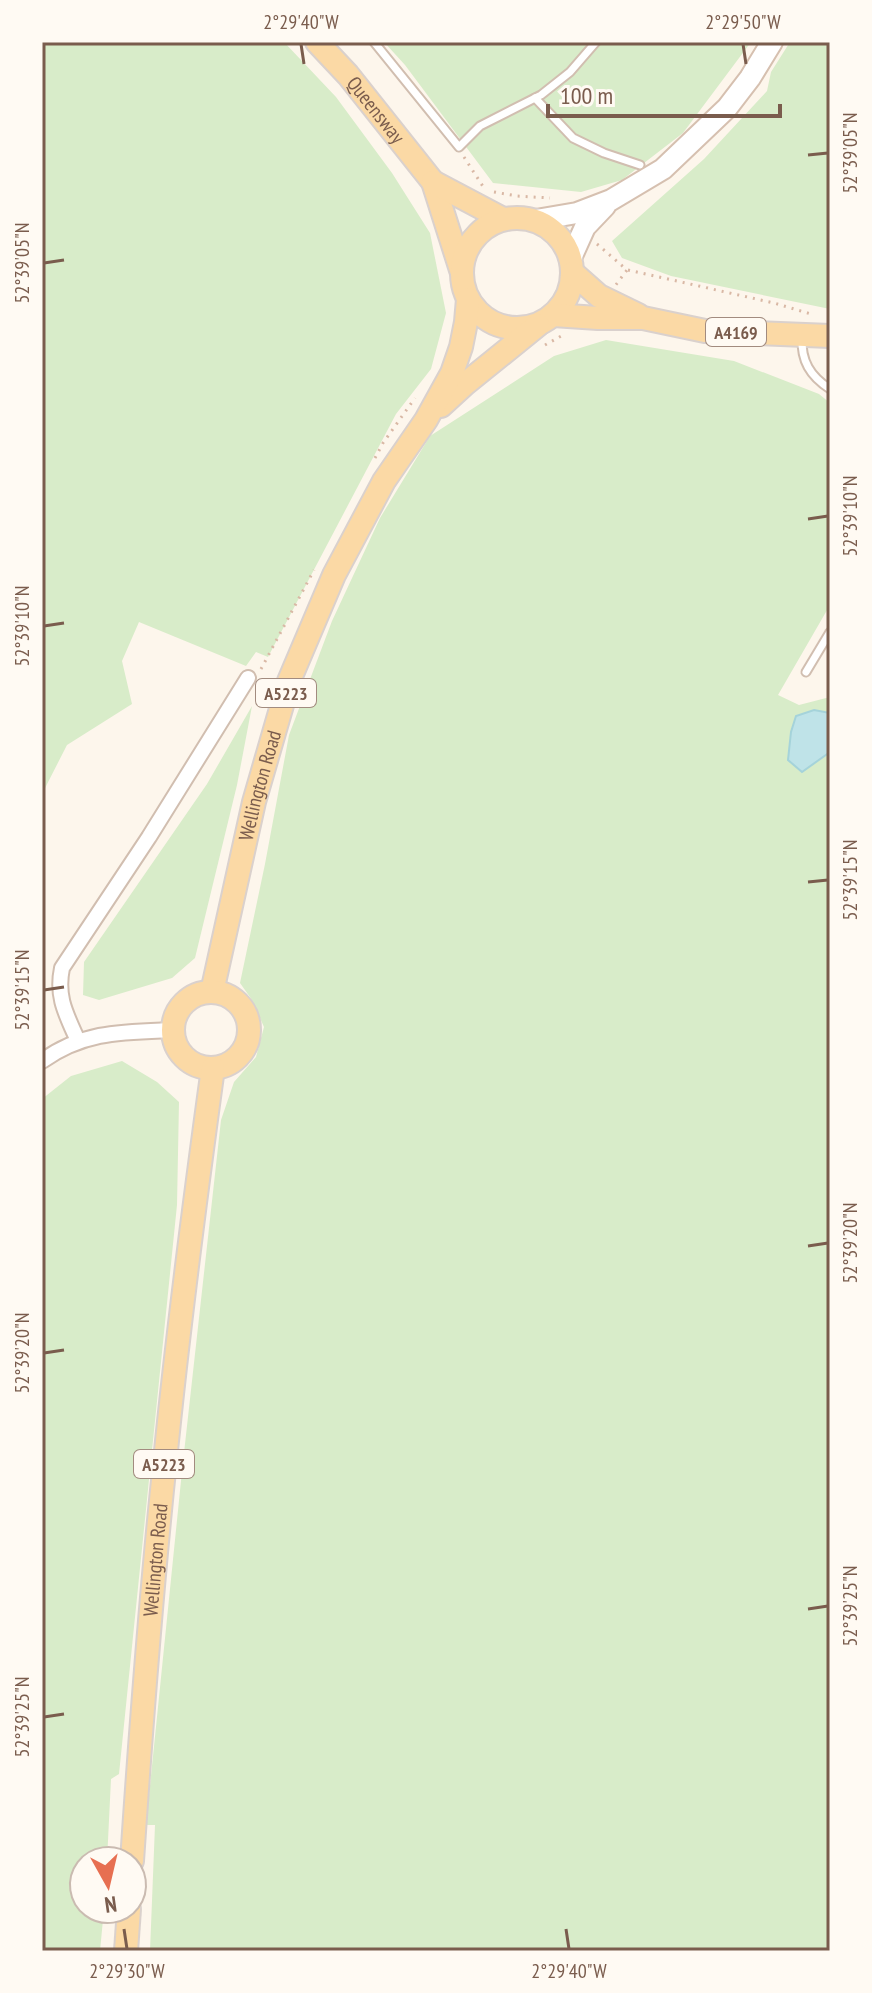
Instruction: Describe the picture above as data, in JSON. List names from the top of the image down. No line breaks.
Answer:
{"streets":{"main road":["Queensway","A4169","A5223","Wellington Road"]},"crossings":[["Queensway","A4169"],["Queensway","Wellington Road"],["A4169","Wellington Road"]],"scale_bar":"100 m","north":"bottom","coordinates":["2°29'40\"W","2°29'50\"W","52°39'05\"N","52°39'10\"N","52°39'15\"N","52°39'20\"N","52°39'25\"N","2°29'30\"W"]}
